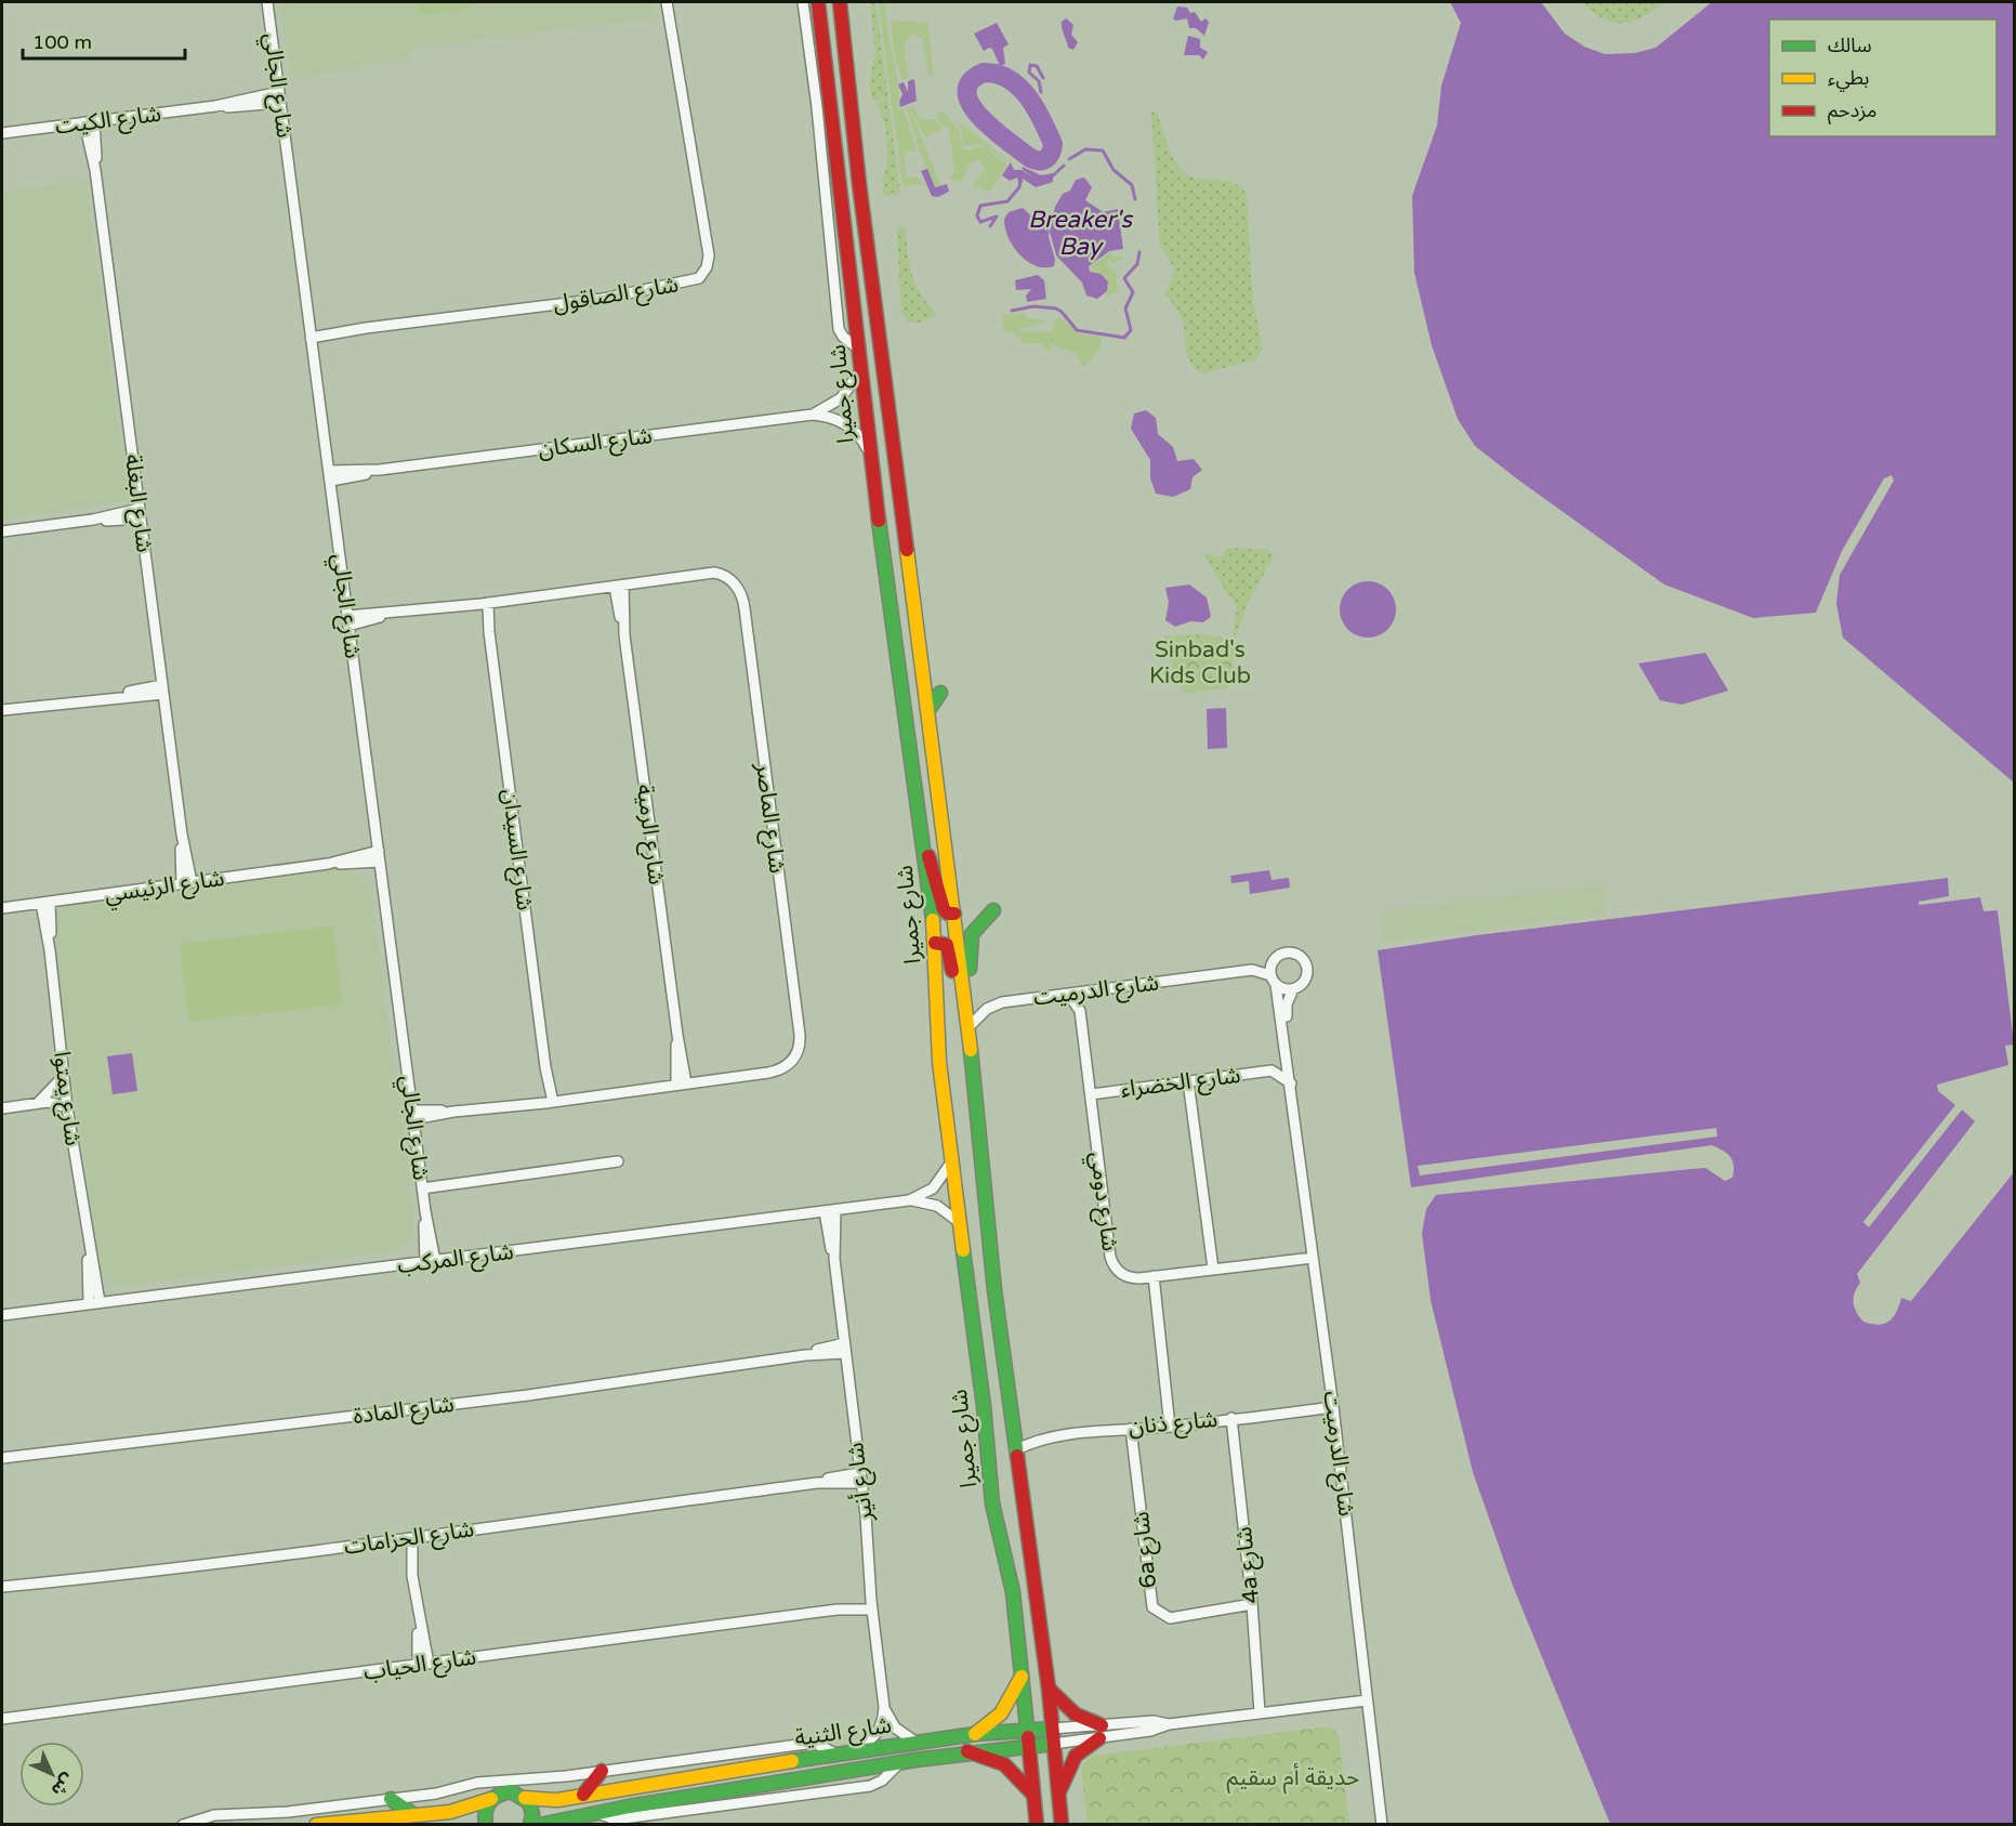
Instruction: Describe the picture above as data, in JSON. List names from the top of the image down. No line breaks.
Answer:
{"streets":{"main road":["شارع جميرا","شارع الثنية"],"street":["شارع الجالي","شارع الكيت","شارع الصاقول","شارع السكان","شارع البغلة","شارع الماصر","شارع الرمية","شارع السيدان","شارع الرئيسي","شارع الدرميت","شارع الخضراء","شارع يمتوا","شارع دومي","شارع المركب","شارع المادة","شارع ذنان","شارع أنير","شارع الحزامات","6a شارع","4a شارع","شارع الحياب"]},"crossings":[["شارع الجالي","شارع الكيت"],["شارع الجالي","شارع الصاقول"],["شارع الجالي","شارع السكان"],["شارع الجالي","شارع الماصر"],["شارع الجالي","شارع الرئيسي"],["شارع الجالي","شارع المركب"],["شارع الكيت","شارع البغلة"],["شارع جميرا","شارع السكان"],["شارع جميرا","شارع الدرميت"],["شارع جميرا","شارع المركب"],["شارع جميرا","شارع ذنان"],["شارع جميرا","شارع الثنية"],["شارع البغلة","شارع الرئيسي"],["شارع الماصر","شارع الرمية"],["شارع الماصر","شارع السيدان"],["شارع الرئيسي","شارع يمتوا"],["شارع الدرميت","شارع الخضراء"],["شارع الدرميت","شارع دومي"],["شارع الدرميت","شارع ذنان"],["شارع الدرميت","شارع الثنية"],["شارع الخضراء","شارع دومي"],["شارع يمتوا","شارع المركب"],["شارع المركب","شارع أنير"],["شارع المادة","شارع أنير"],["شارع ذنان","6a شارع"],["شارع ذنان","4a شارع"],["شارع أنير","شارع الحزامات"],["شارع أنير","شارع الحياب"],["شارع أنير","شارع الثنية"],["6a شارع","4a شارع"],["4a شارع","شارع الثنية"]],"water":["Breaker's Bay"],"parks":["Sinbad's Kids Club","حديقة أم سقيم"],"legend":["سالك","بطيء","مزدحم"],"scale_bar":"100 m","north":"bottom right"}
